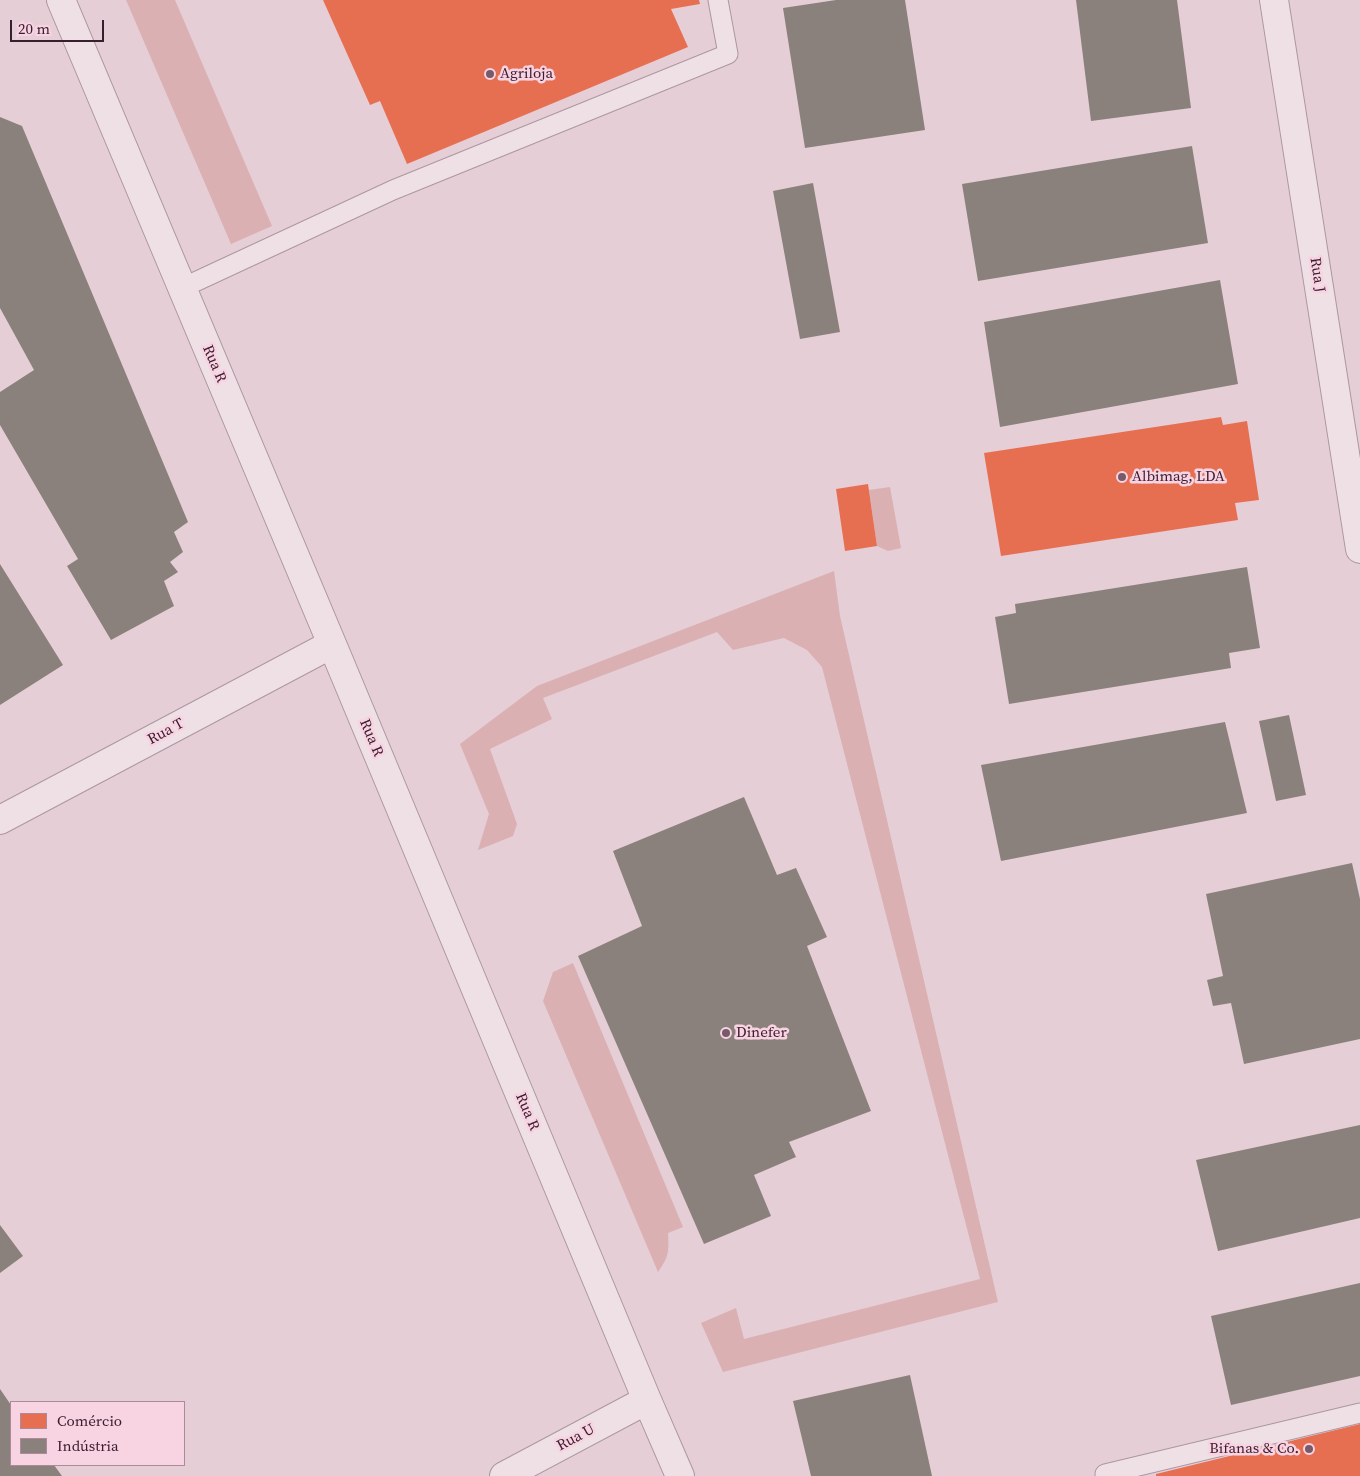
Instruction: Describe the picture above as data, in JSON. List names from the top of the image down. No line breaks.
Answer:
{"streets":{"street":["Rua J","Rua R","Rua T","Rua U"]},"crossings":[["Rua R","Rua T"],["Rua R","Rua U"]],"places":["Agriloja","Albimag, LDA","Dinefer","Bifanas & Co."],"legend":["Comércio","Indústria"],"scale_bar":"20 m"}
